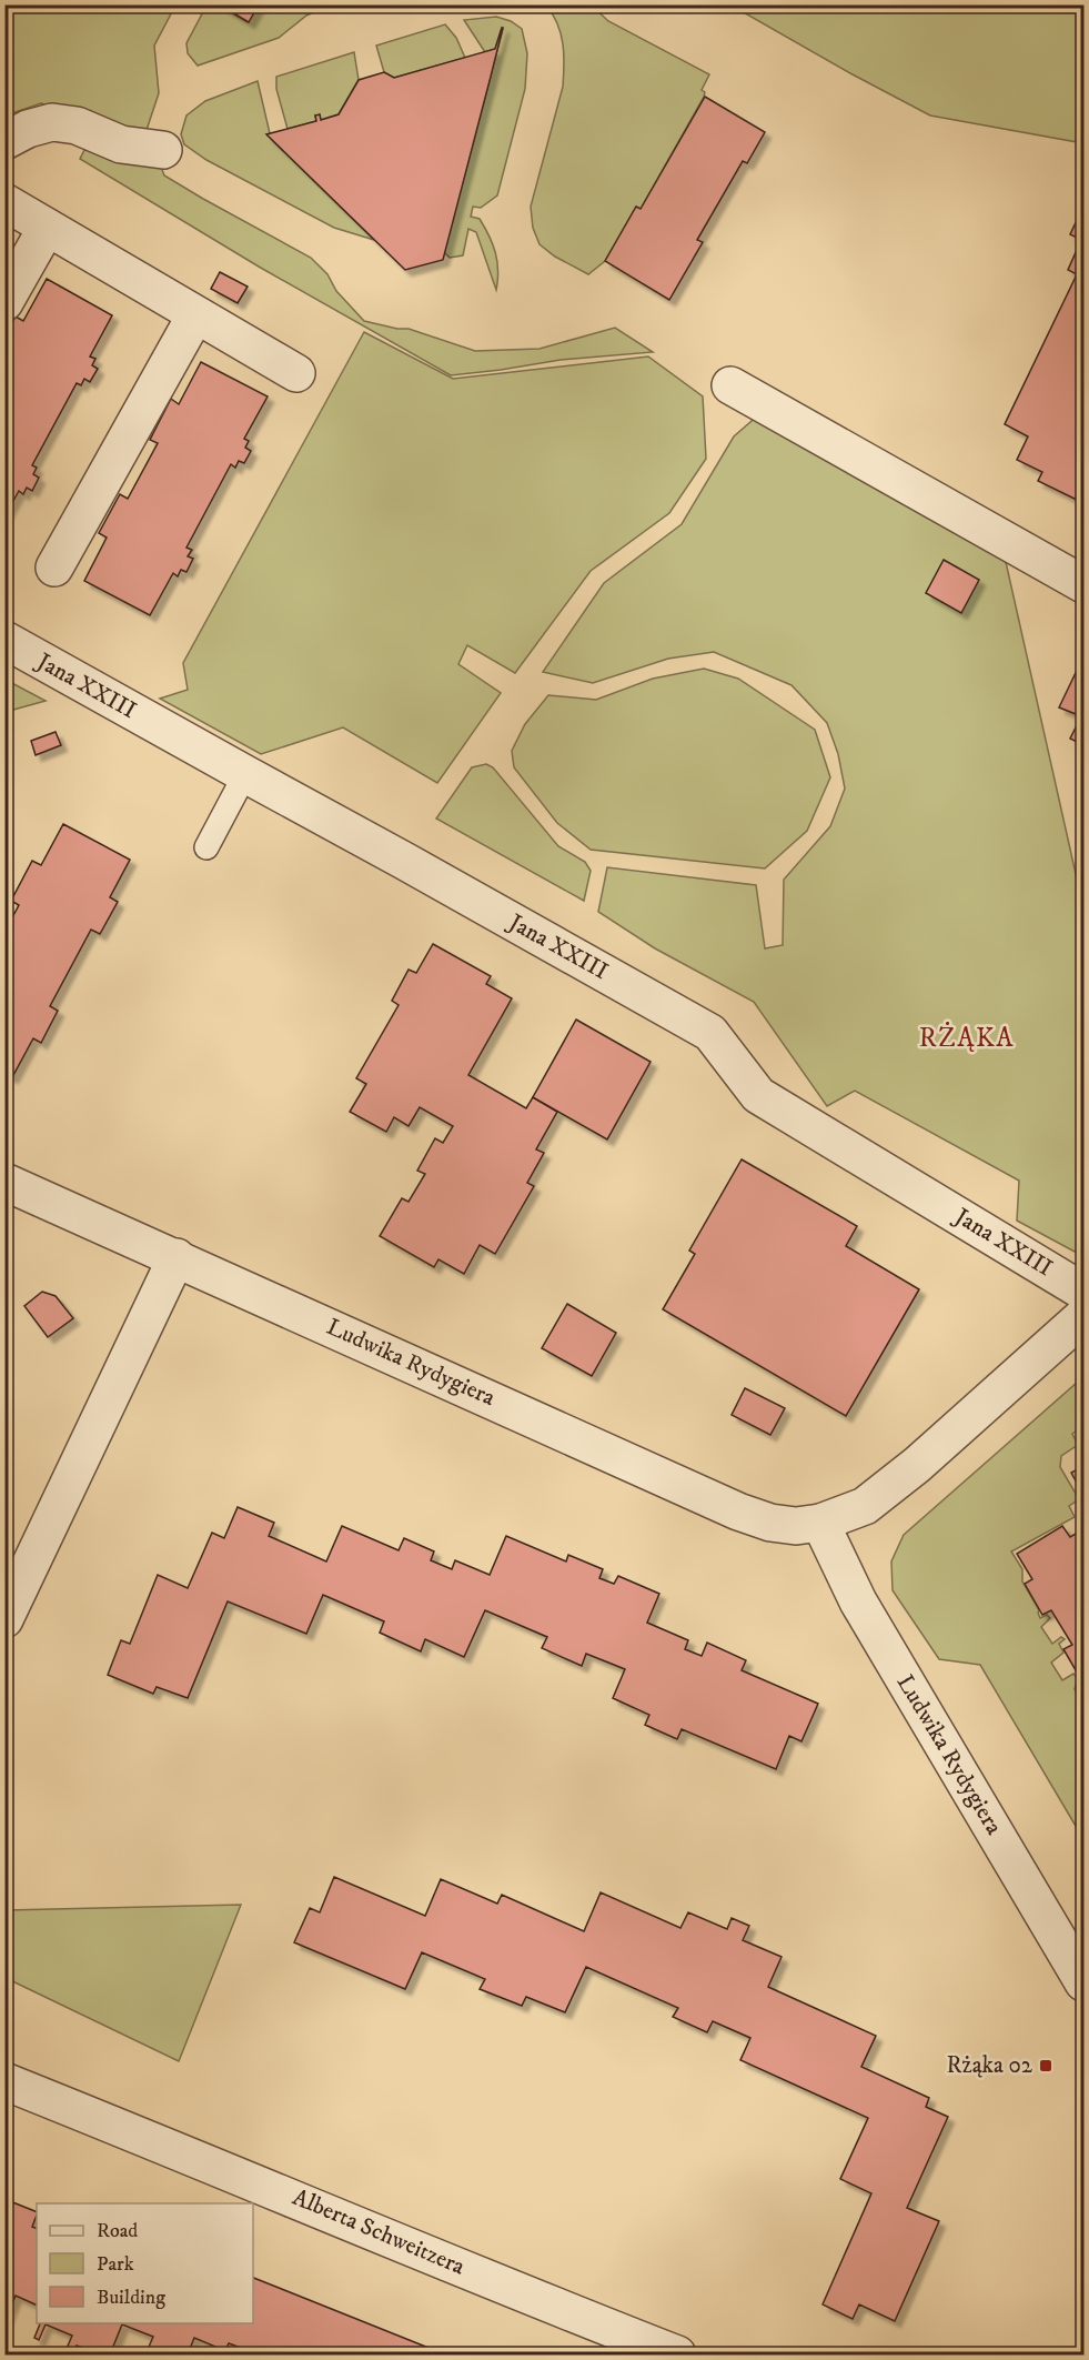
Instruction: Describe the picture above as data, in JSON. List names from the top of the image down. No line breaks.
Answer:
{"streets":{"street":["Jana XXIII","Ludwika Rydygiera","Alberta Schweitzera"]},"districts":["RŻĄKA"],"places":{"transit":["Rżąka 02"]},"legend":["Road","Park","Building"]}
